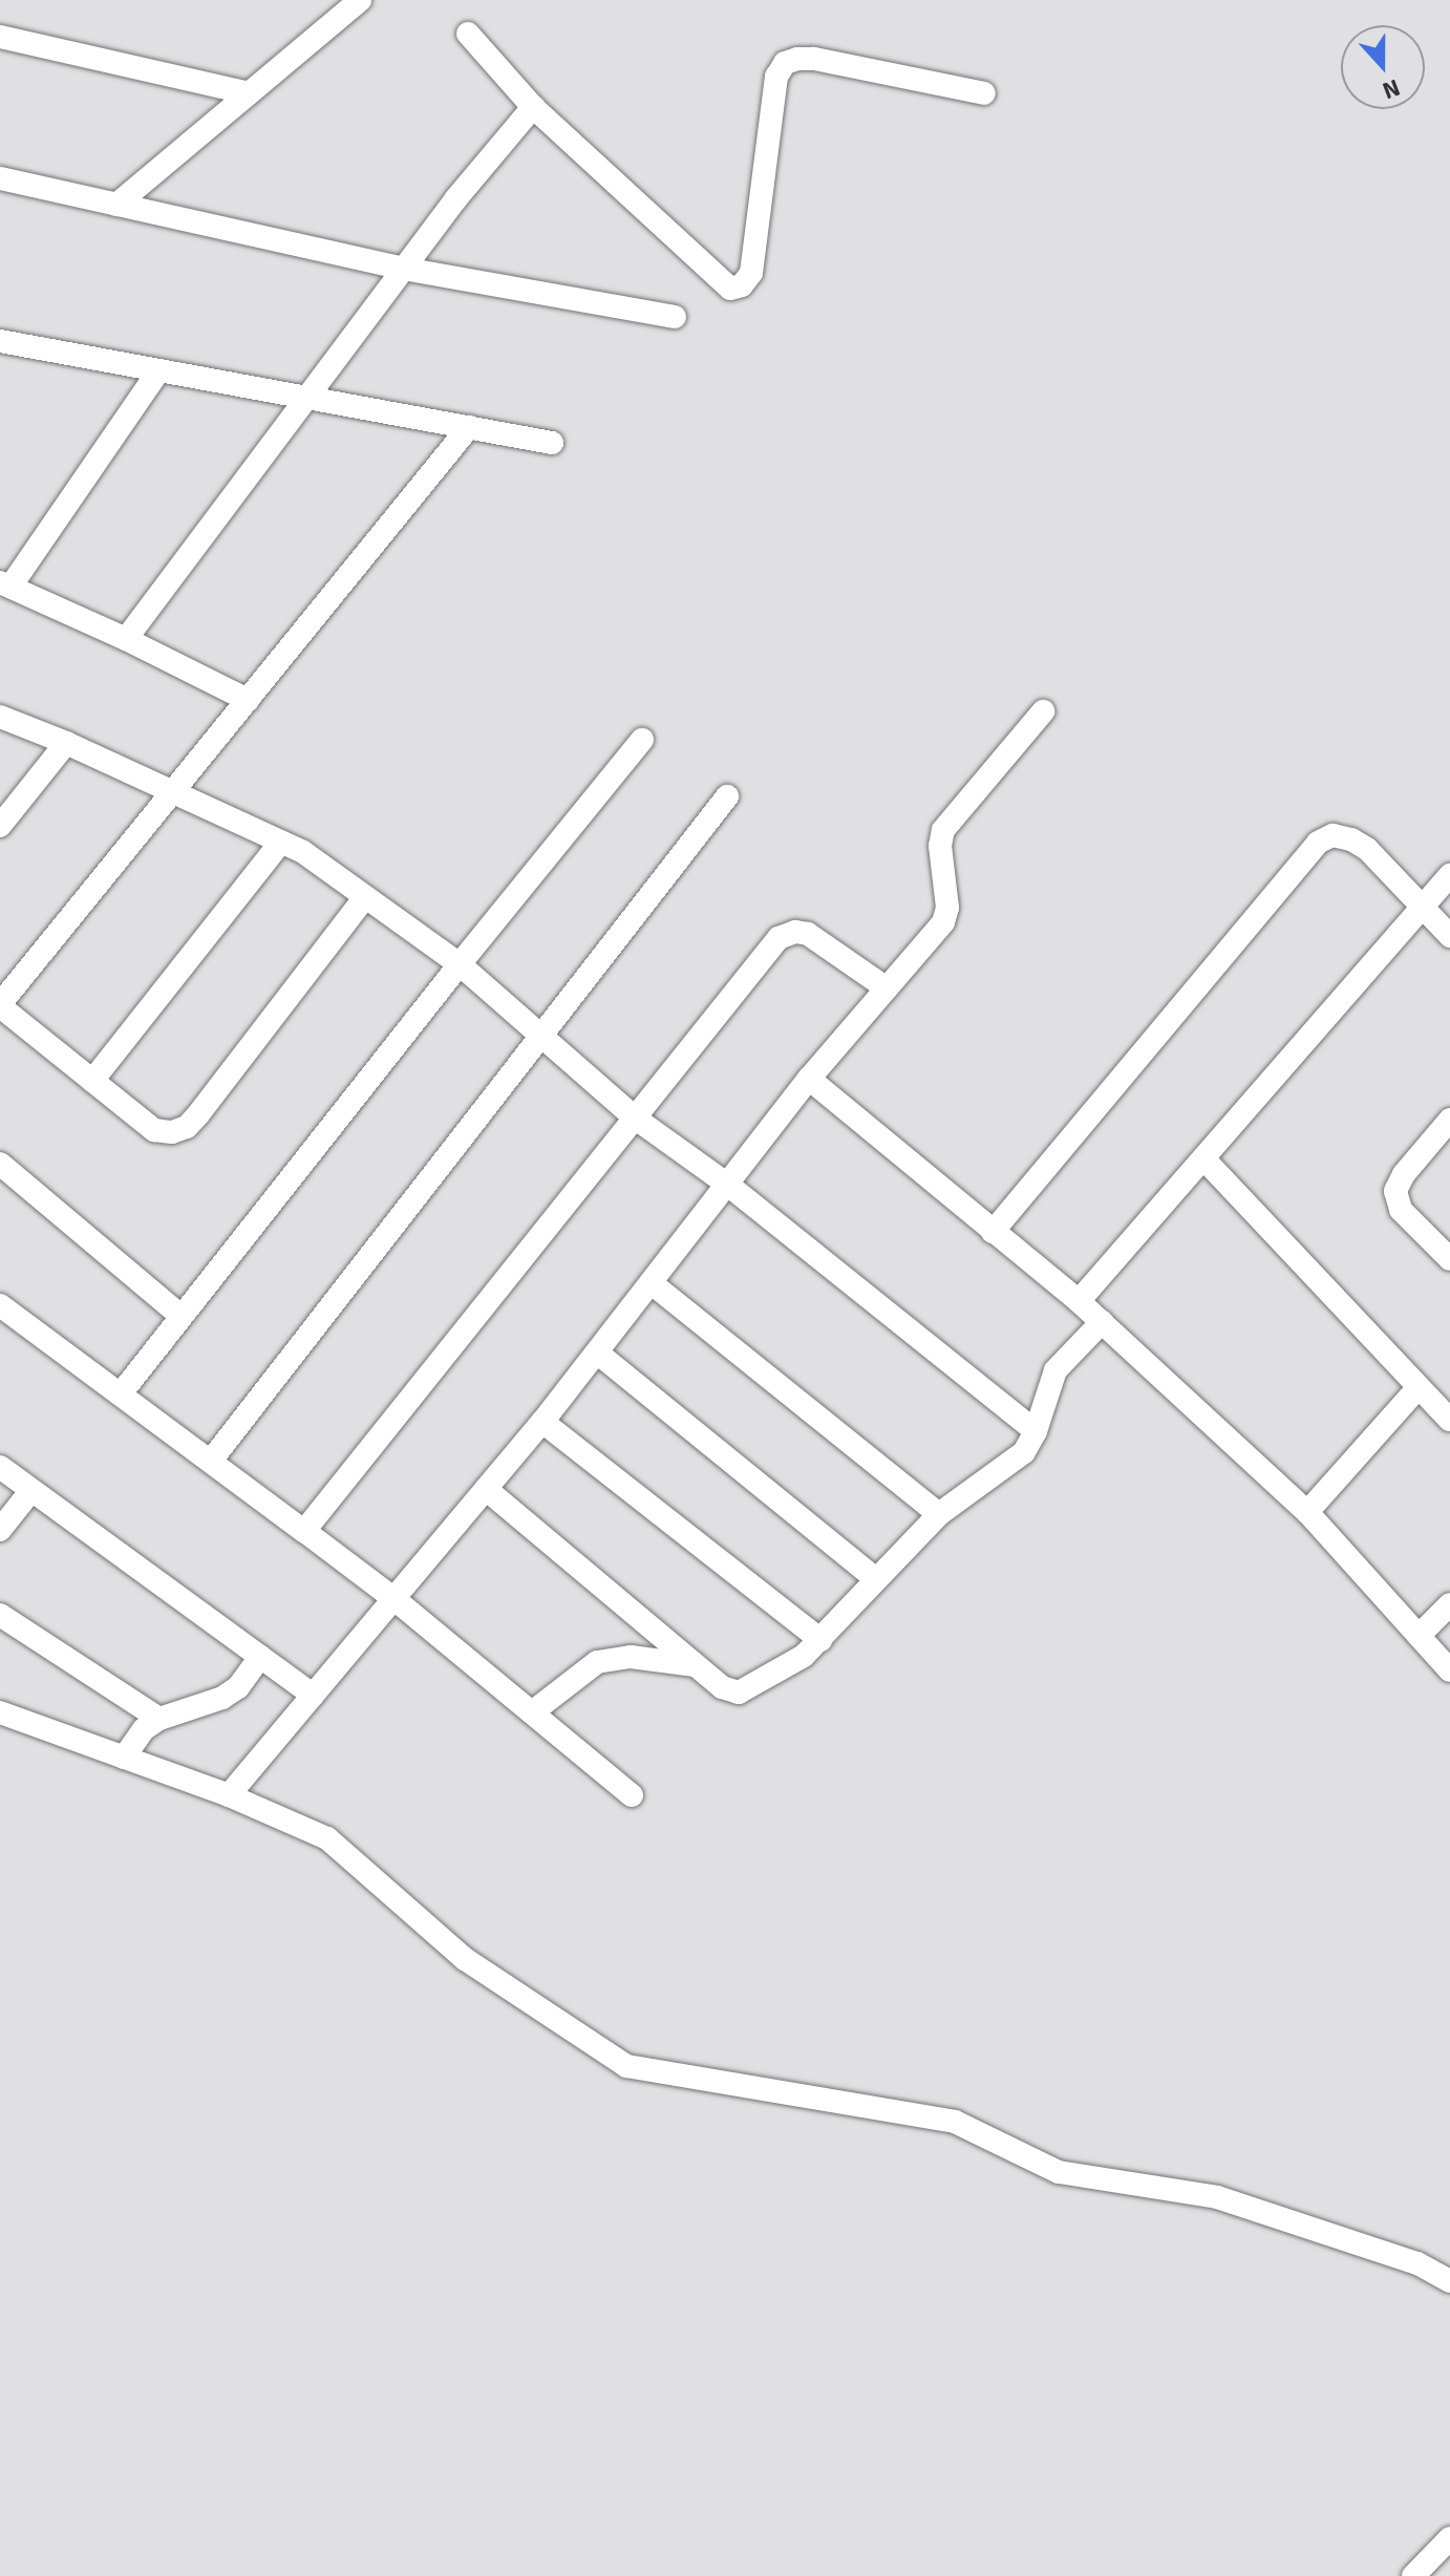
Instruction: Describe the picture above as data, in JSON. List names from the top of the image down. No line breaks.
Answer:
{"north":"bottom"}
